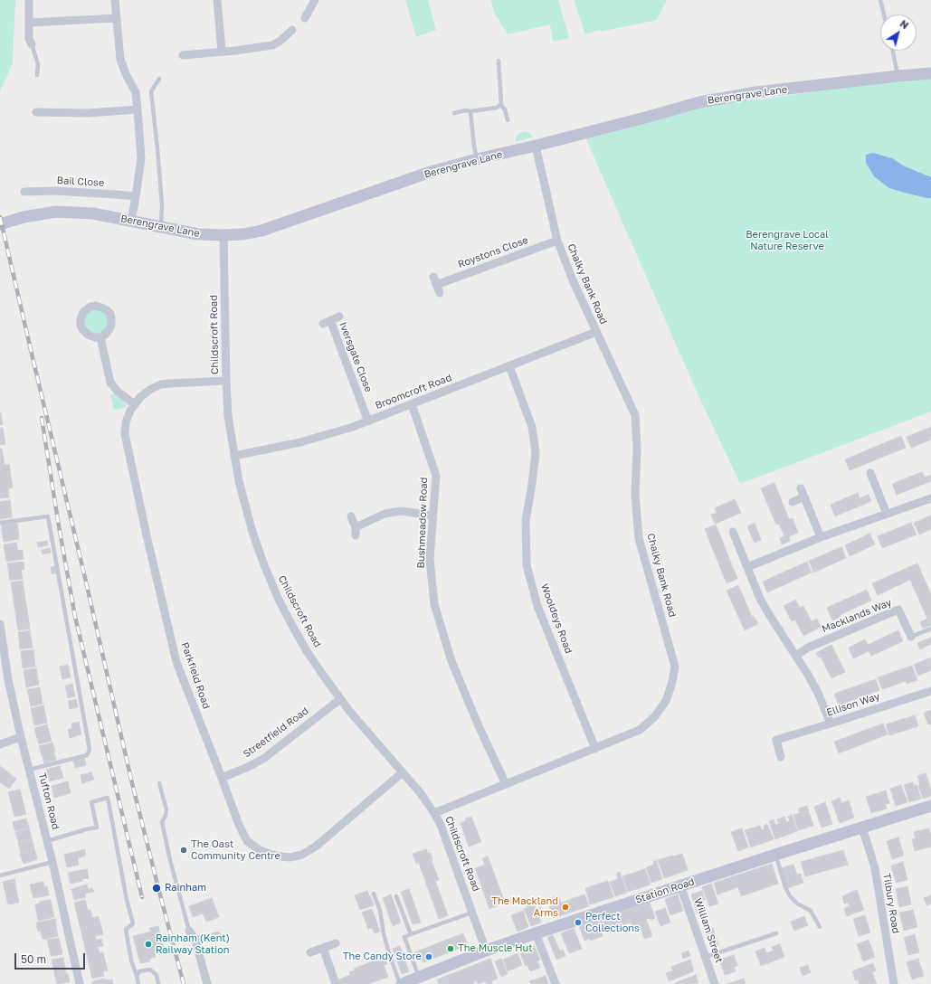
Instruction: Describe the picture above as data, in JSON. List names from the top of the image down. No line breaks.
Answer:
{"streets":{"street":["Berengrave Lane","Bail Close","Roystons Close","Chalky Bank Road","Childscroft Road","Iversgate Close","Broomcroft Road","Bushmeadow Road","Macklands Way","Wooldeys Road","Parkfield Road","Ellison Way","Streetfield Road","Tufton Road","Station Road","Tilbury Road","William Street"]},"crossings":[["Berengrave Lane","Chalky Bank Road"],["Berengrave Lane","Childscroft Road"],["Roystons Close","Chalky Bank Road"],["Chalky Bank Road","Childscroft Road"],["Chalky Bank Road","Broomcroft Road"],["Chalky Bank Road","Bushmeadow Road"],["Chalky Bank Road","Wooldeys Road"],["Childscroft Road","Broomcroft Road"],["Childscroft Road","Parkfield Road"],["Childscroft Road","Streetfield Road"],["Childscroft Road","Station Road"],["Iversgate Close","Broomcroft Road"],["Broomcroft Road","Bushmeadow Road"],["Broomcroft Road","Wooldeys Road"],["Parkfield Road","Streetfield Road"],["Station Road","Tilbury Road"],["Station Road","William Street"]],"parks":["Berengrave Local Nature Reserve"],"places":["The Oast Community Centre","Rainham","The Mackland Arms","Perfect Collections","Rainham (Kent) Railway Station","The Muscle Hut","The Candy Store"],"scale_bar":"50 m","north":"top right"}
